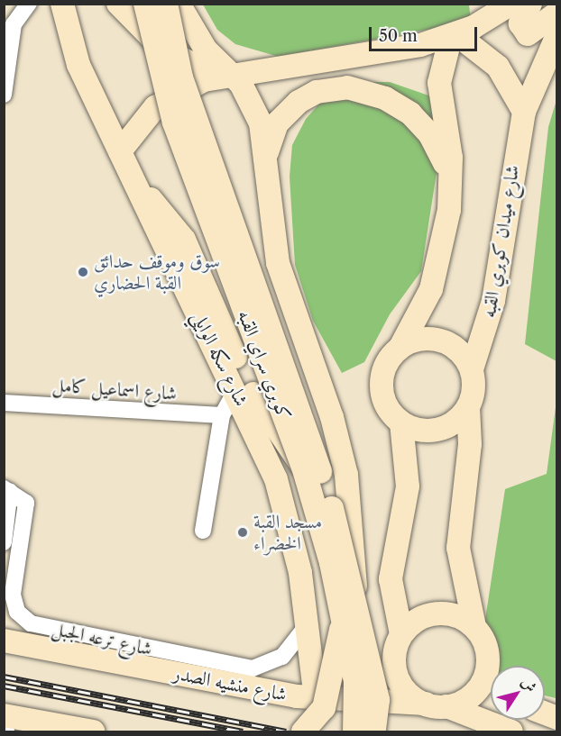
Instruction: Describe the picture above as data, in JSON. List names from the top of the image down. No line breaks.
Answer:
{"streets":{"main road":["شارع ميدان كوبري القبه","شارع سكه الوايلي","كوبري سراي القبه","شارع منشيه الصدر"],"street":["شارع اسماعيل كامل","شارع ترعه الجبل"]},"crossings":[["شارع سكه الوايلي","شارع ترعه الجبل"],["شارع سكه الوايلي","شارع منشيه الصدر"]],"places":["سوق وموقف حدائق القبة الحضاري","مسجد القبة الخضراء"],"scale_bar":"50 m","north":"top right"}
